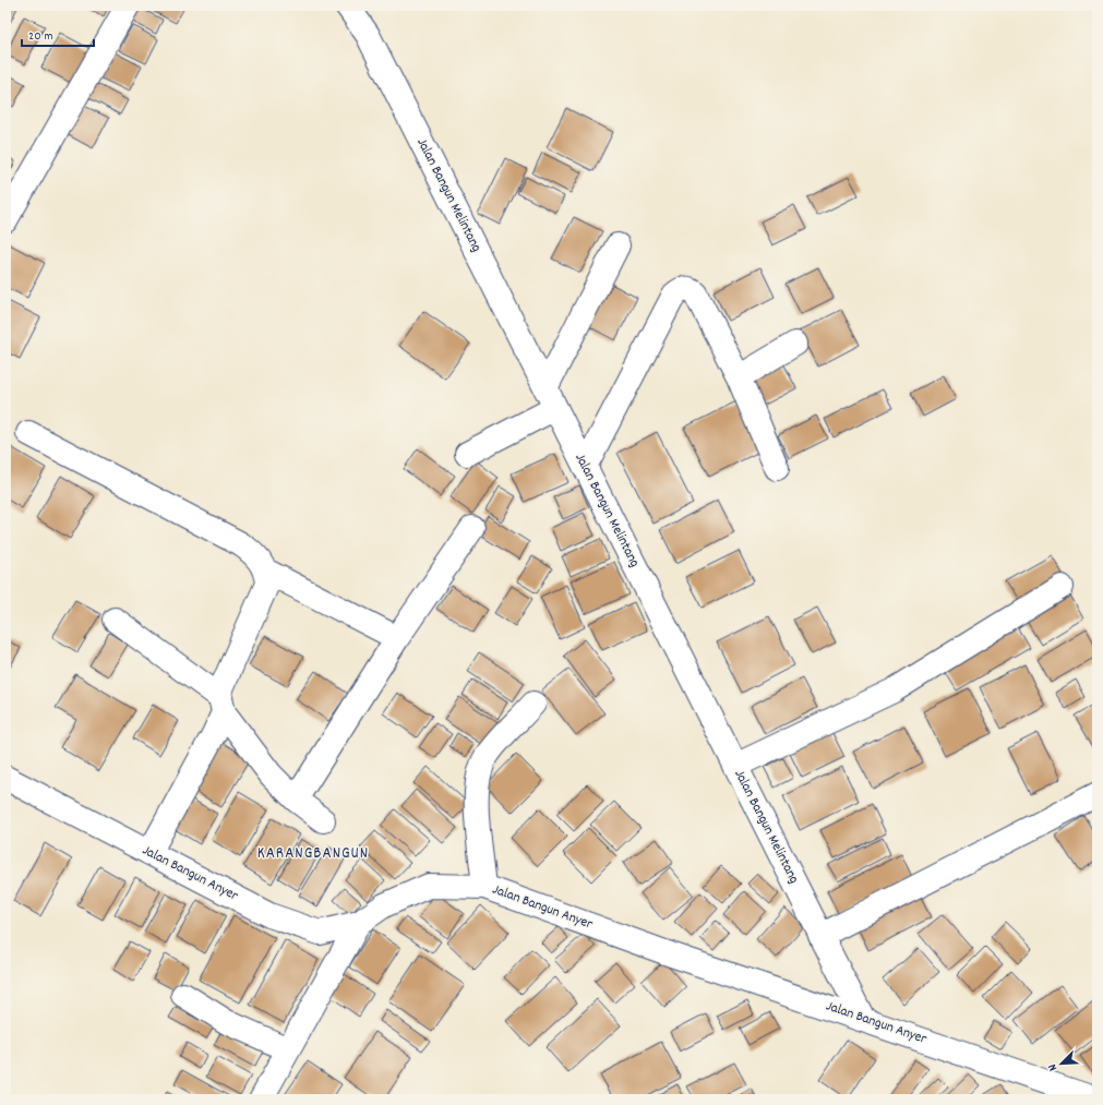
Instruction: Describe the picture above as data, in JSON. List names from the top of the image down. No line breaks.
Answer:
{"streets":{"street":["Jalan Bangun Melintang","Jalan Bangun Anyer"]},"crossings":[["Jalan Bangun Melintang","Jalan Bangun Anyer"]],"districts":["KARANGBANGUN"],"scale_bar":"20 m","north":"bottom left"}
